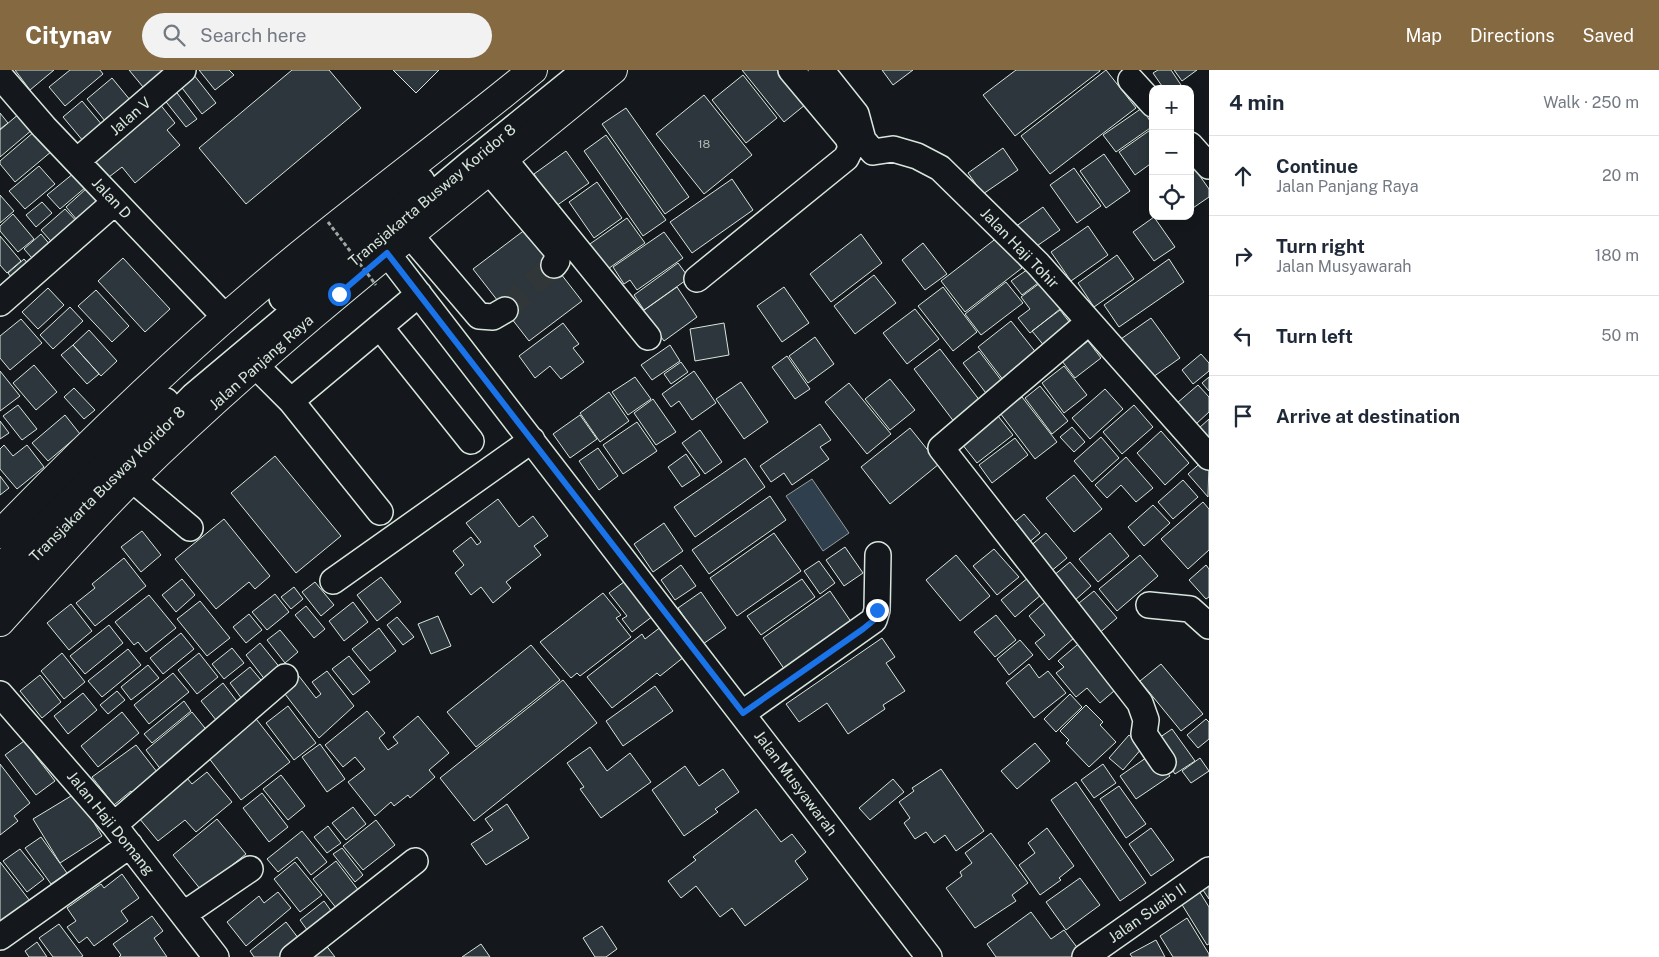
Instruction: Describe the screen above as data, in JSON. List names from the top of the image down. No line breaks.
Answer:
{"streets":{"main road":["Jalan Panjang Raya"],"street":["Jalan V","Transjakarta Busway Koridor 8","Jalan D","Jalan Haji Tohir","Jalan Musyawarah","Jalan Haji Domang","Jalan Suaib II"]},"crossings":[["Jalan V","Jalan D"],["Jalan Panjang Raya","Jalan Musyawarah"]],"house_numbers":["18"],"page":{"header":"Citynav","search":"Search here","nav":["Map","Directions","Saved"],"heading":["4 min","Walk · 250 m"],"map_buttons":["+","−"],"list":[["Continue","Jalan Panjang Raya","20 m"],["Turn right","Jalan Musyawarah","180 m"],["Turn left","50 m"],"Arrive at destination"]}}
